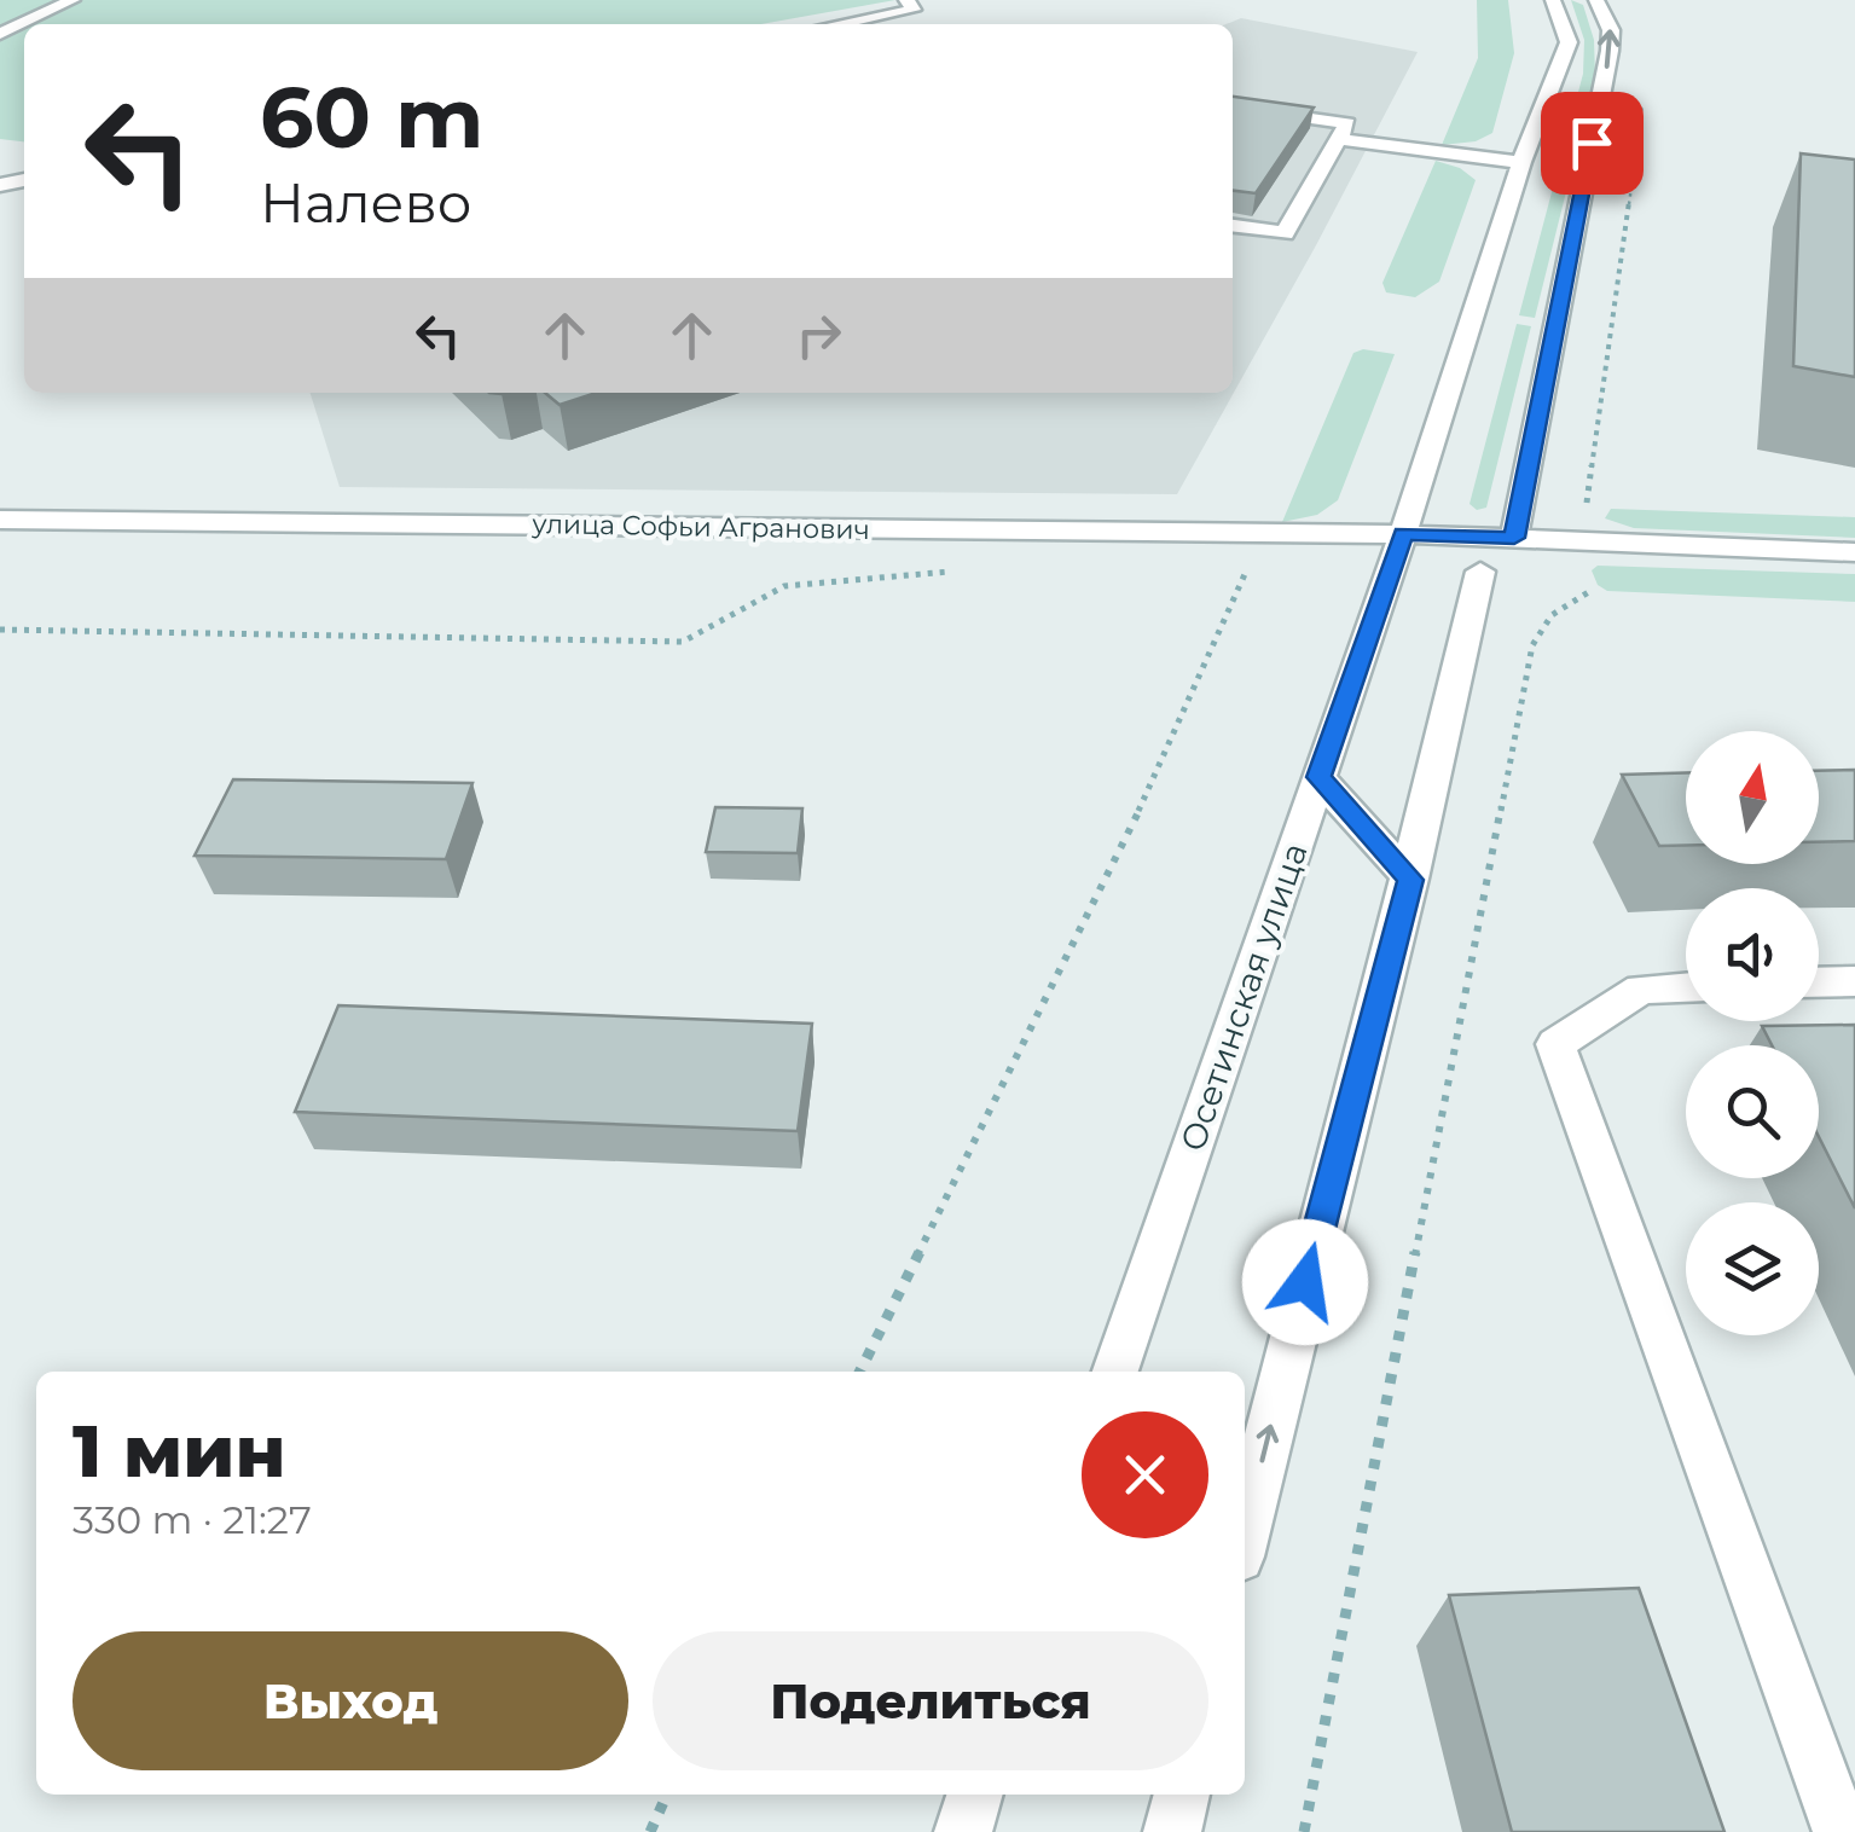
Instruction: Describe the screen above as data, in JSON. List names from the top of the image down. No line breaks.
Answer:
{"streets":{"street":["улица Софьи Агранович","Осетинская улица"]},"crossings":[["улица Софьи Агранович","Осетинская улица"]],"north":"top","page":{"turn":["60 m","Налево"],"heading":["1 мин","330 m · 21:27"],"buttons":["Выход","Поделиться"]}}
